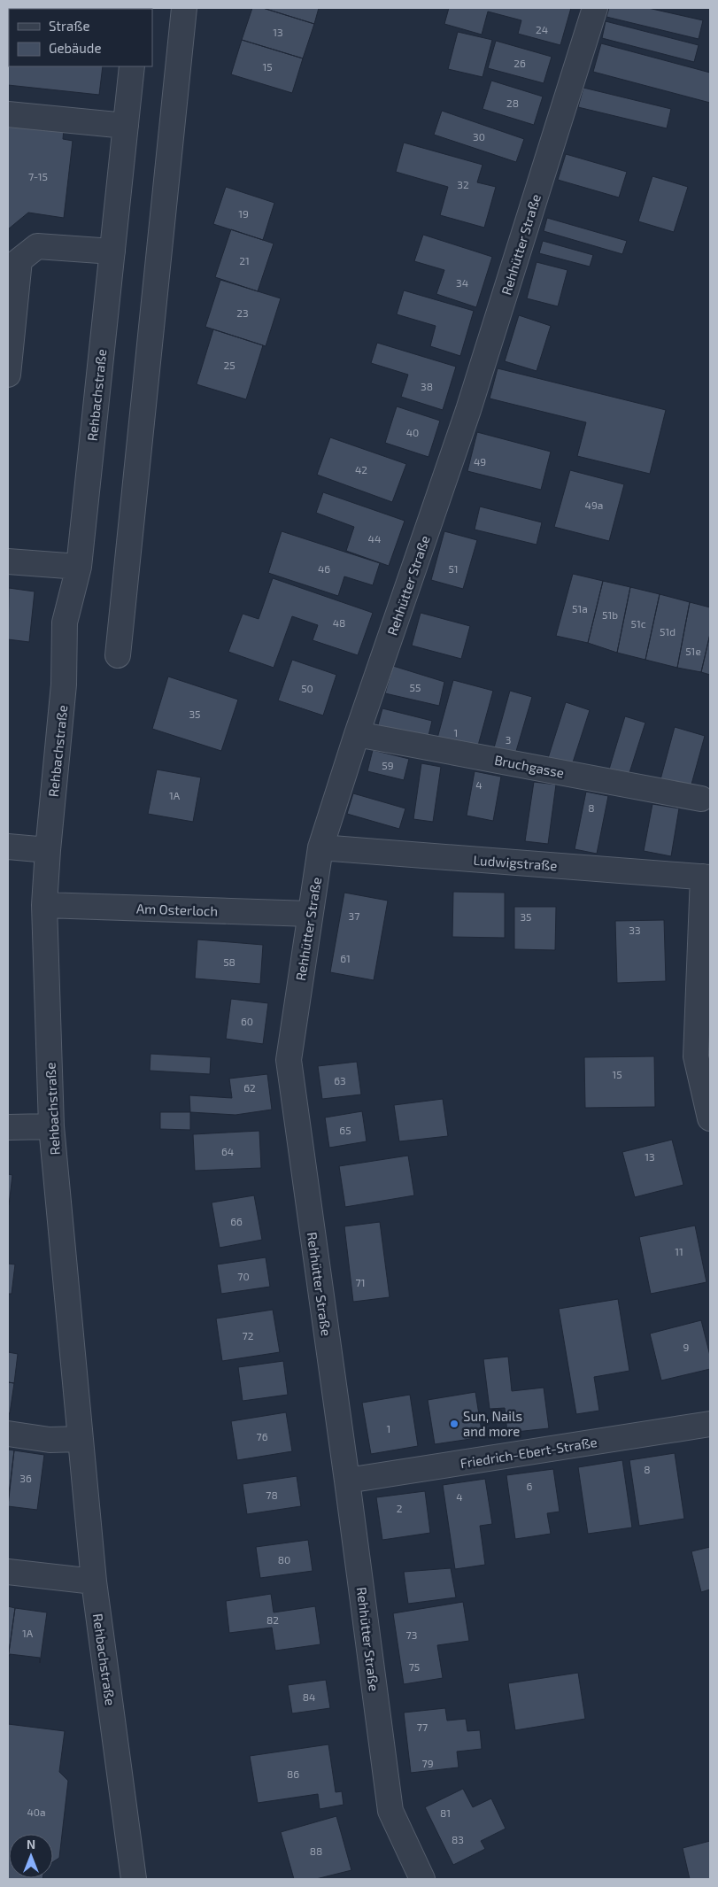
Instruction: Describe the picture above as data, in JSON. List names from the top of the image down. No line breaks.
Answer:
{"streets":{"street":["Rehhütter Straße","Rehbachstraße","Bruchgasse","Ludwigstraße","Am Osterloch","Friedrich-Ebert-Straße"]},"crossings":[["Rehhütter Straße","Bruchgasse"],["Rehhütter Straße","Ludwigstraße"],["Rehhütter Straße","Am Osterloch"],["Rehhütter Straße","Friedrich-Ebert-Straße"],["Rehbachstraße","Am Osterloch"]],"places":["Sun, Nails and more"],"house_numbers":["24","13","26","15","28","30","7-15","32","19","21","34","23","25","38","40","49","42","49a","44","46","51","51a","51b","48","51c","51d","51e","55","50","35","1","3","59","4","1A","8","37","35","33","61","58","60","15","63","62","65","64","13","66","11","70","71","72","9","1","76","8","36","6","78","4","2","80","82","1A","73","75","84","77","79","86","40a","81","83","88"],"legend":["Straße","Gebäude"],"north":"top"}
